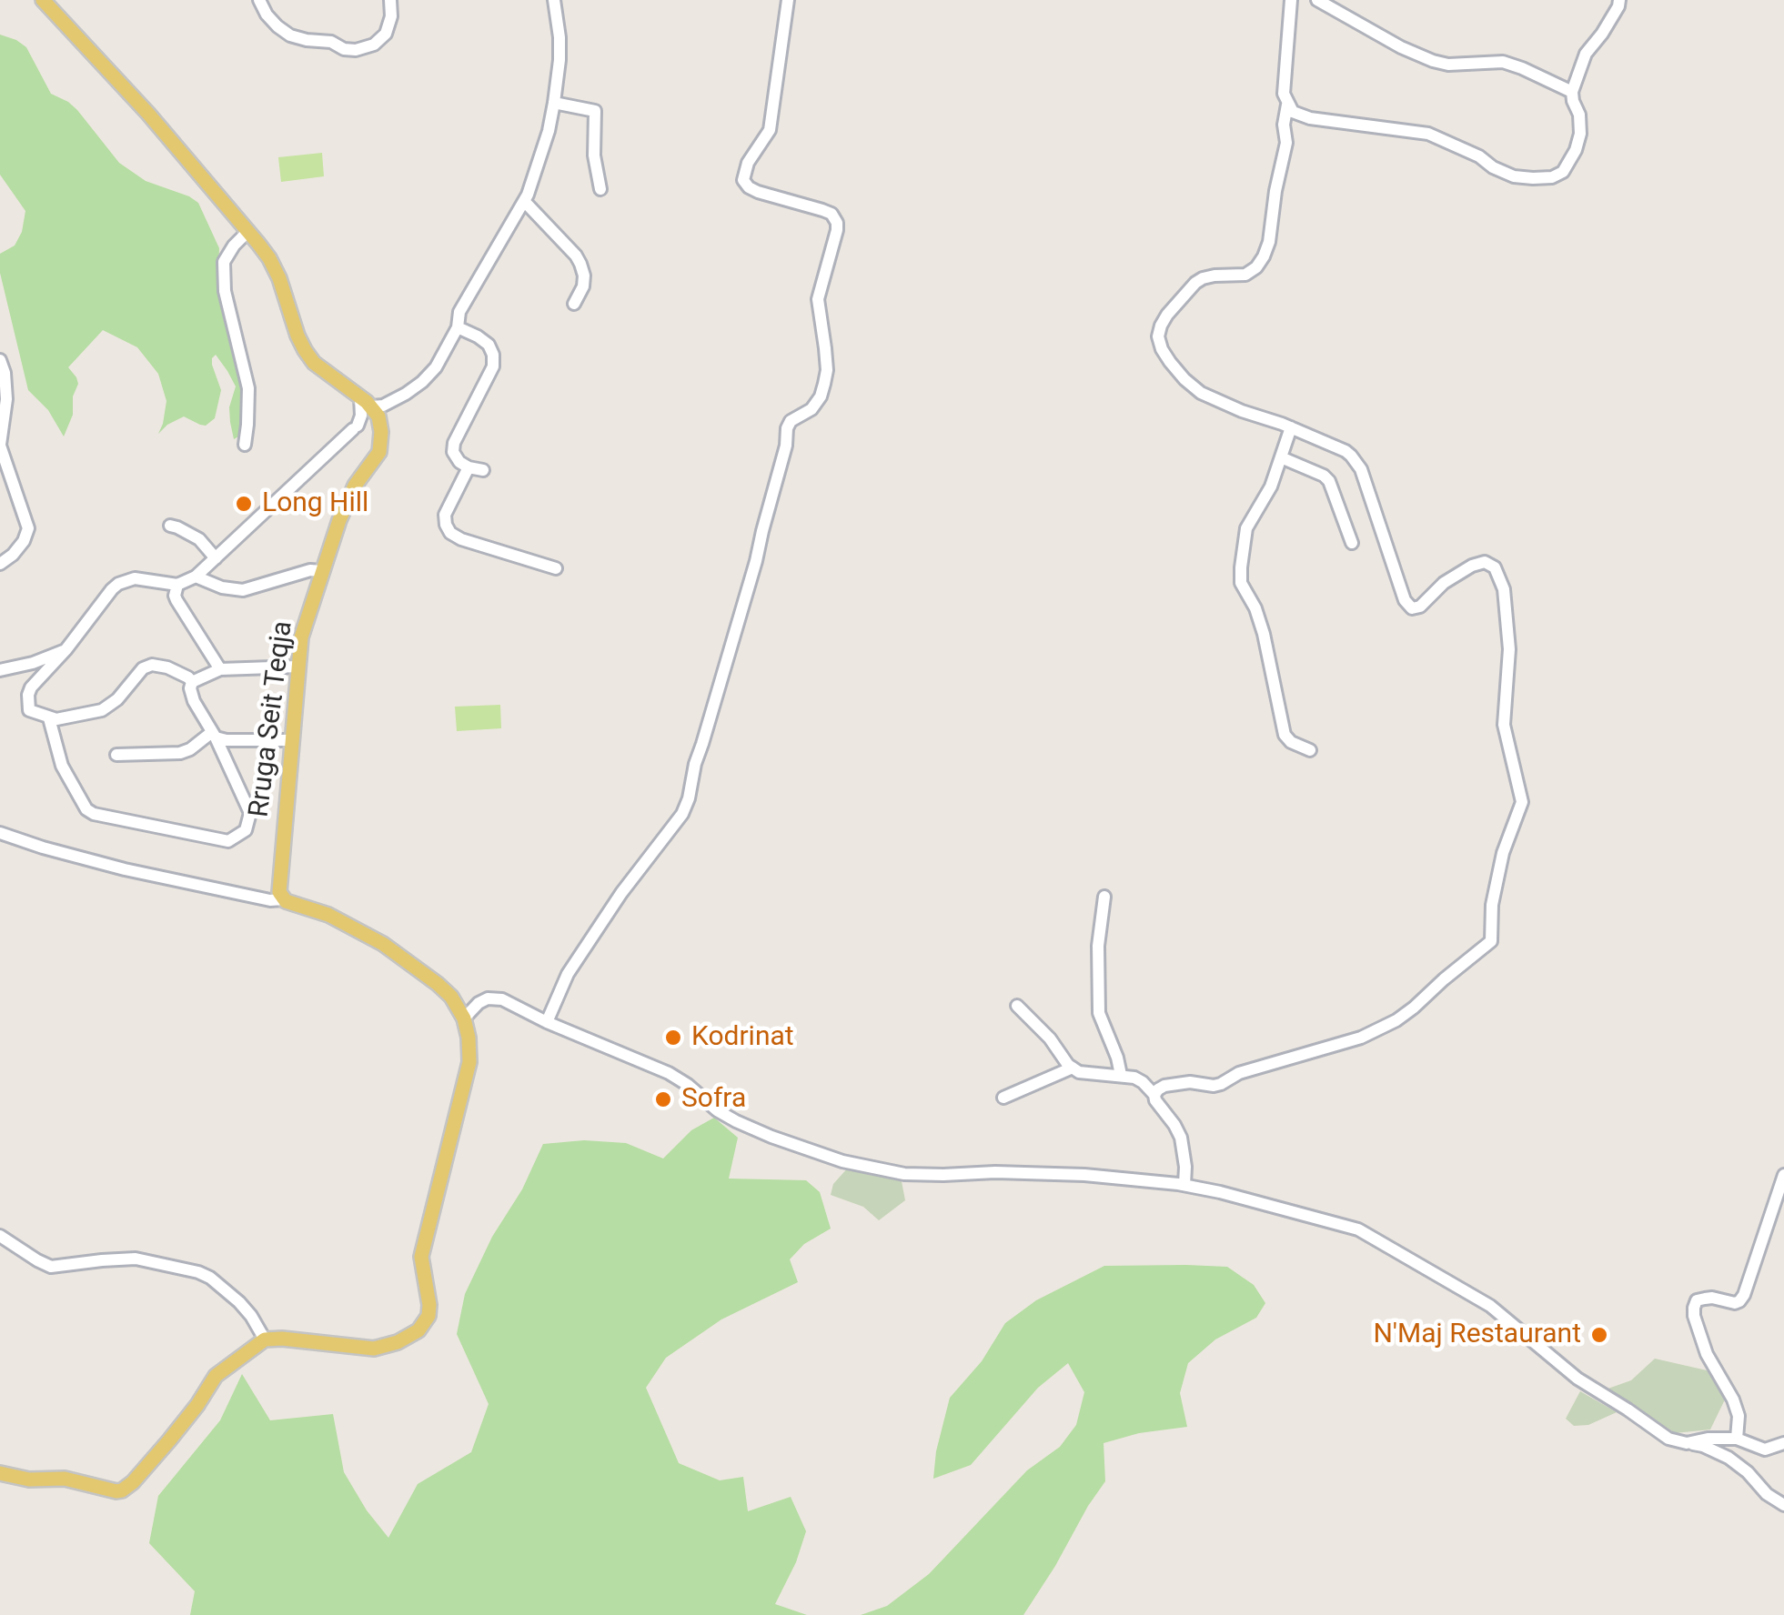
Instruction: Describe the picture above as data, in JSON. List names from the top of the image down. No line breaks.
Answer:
{"streets":{"main road":["Rruga Seit Teqja"]},"places":["Long Hill","Kodrinat","Sofra","N'Maj Restaurant"]}
